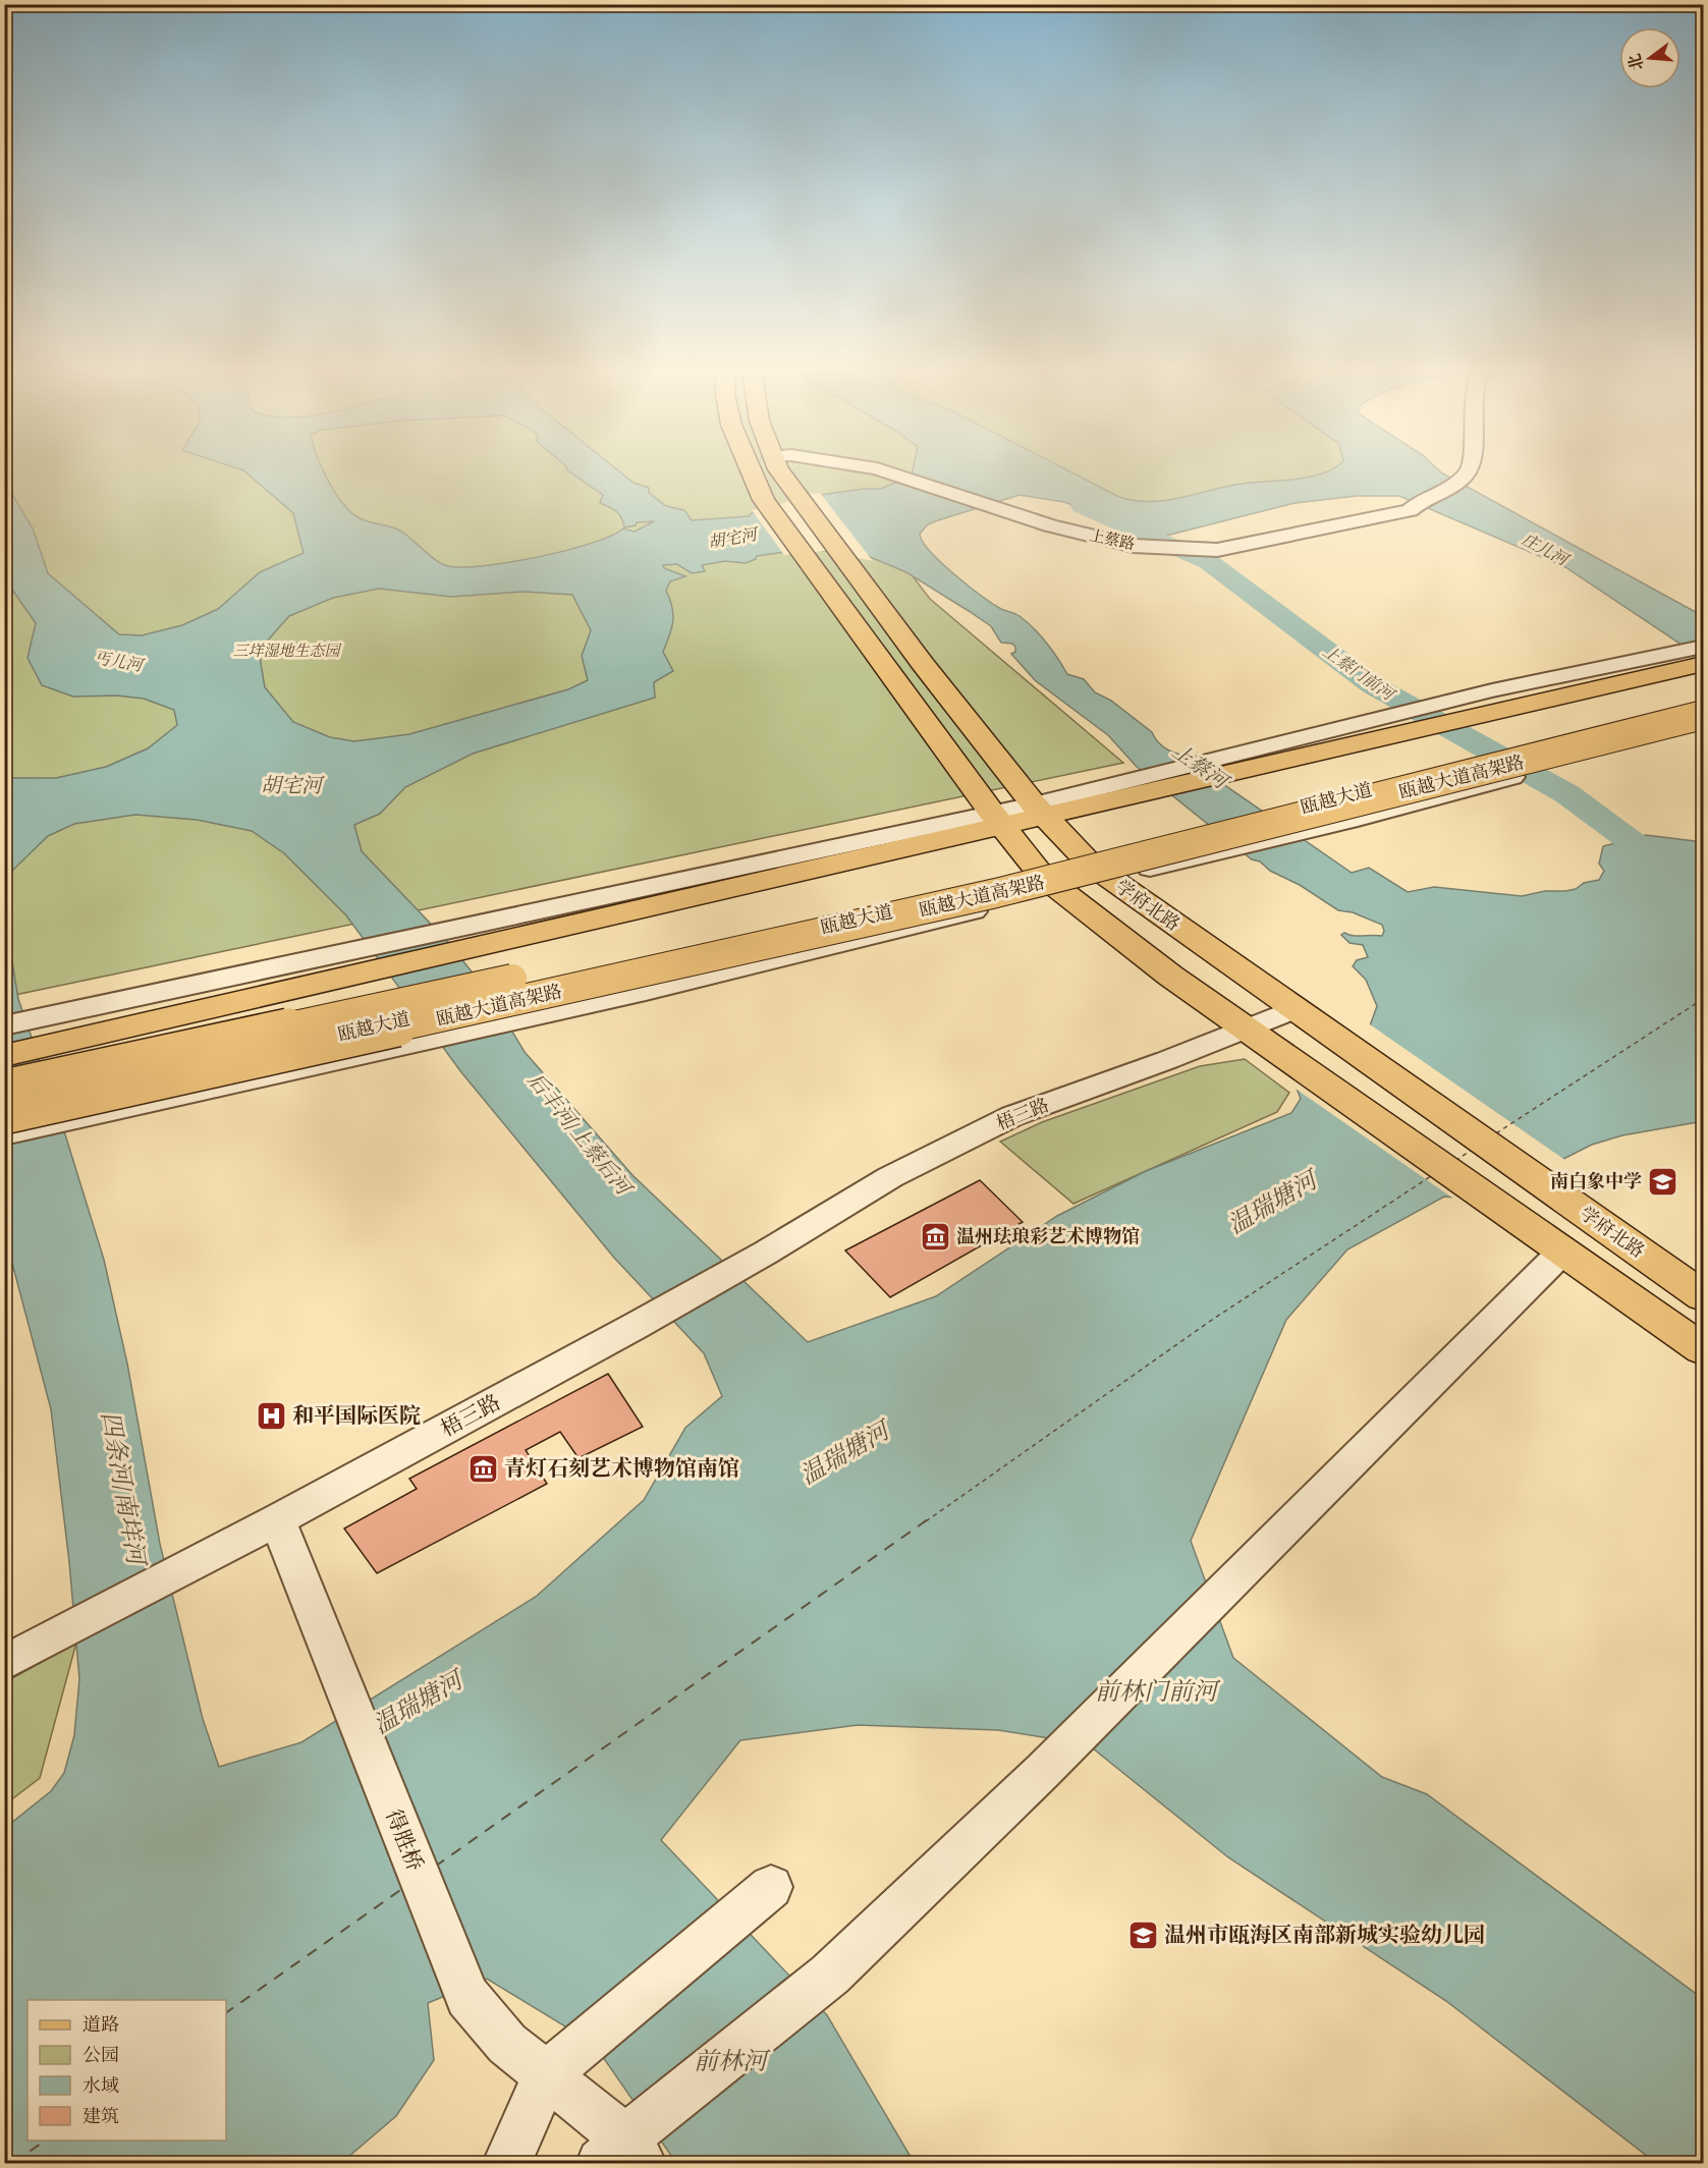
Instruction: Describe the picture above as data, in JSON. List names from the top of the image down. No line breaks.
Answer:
{"streets":{"main road":["瓯越大道高架路","瓯越大道","学府北路"],"street":["上蔡路","梧三路","得胜桥"]},"crossings":[["瓯越大道","学府北路"],["学府北路","梧三路"],["梧三路","得胜桥"]],"water":["胡宅河","庄儿河","丐儿河","上蔡门前河","上蔡河","后丰河/上蔡后河","温瑞塘河","四条河/南垟河","前林门前河","前林河"],"parks":["三垟湿地生态园"],"places":{"school or university":["南白象中学","温州市瓯海区南部新城实验幼儿园"],"museum":["温州珐琅彩艺术博物馆","青灯石刻艺术博物馆南馆"],"hospital":["和平国际医院"]},"legend":["道路","公园","水域","建筑"],"north":"left"}
